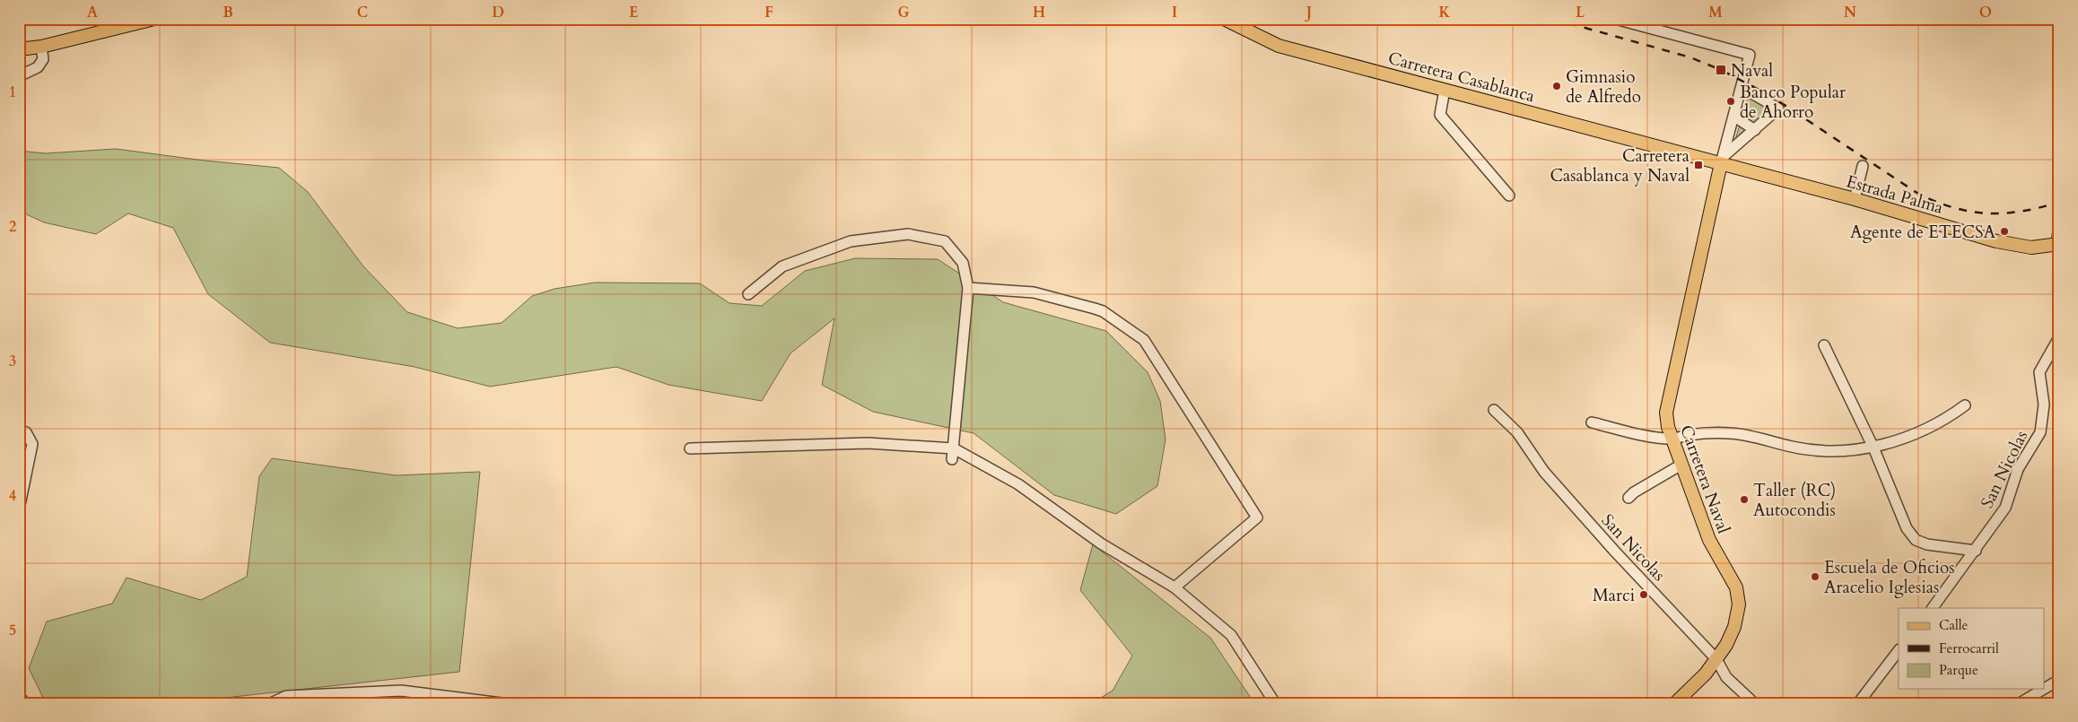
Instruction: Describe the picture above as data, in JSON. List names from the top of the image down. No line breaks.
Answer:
{"streets":{"main road":["Carretera Casablanca","Estrada Palma","Carretera Naval"],"street":["San Nicolas"]},"crossings":[["Carretera Casablanca","Estrada Palma"],["Carretera Casablanca","Carretera Naval"],["Estrada Palma","Carretera Naval"],["San Nicolas","Carretera Naval"]],"places":{"transit":["Naval","Carretera Casablanca y Naval"],"other":["Gimnasio de Alfredo","Banco Popular de Ahorro","Agente de ETECSA","Taller (RC) Autocondis","Escuela de Oficios Aracelio Iglesias","Marci"]},"legend":["Calle","Ferrocarril","Parque"],"grid":{"columns":["A","B","C","D","E","F","G","H","I","J","K","L","M","N","O"],"rows":["1","2","3","4","5"]}}
